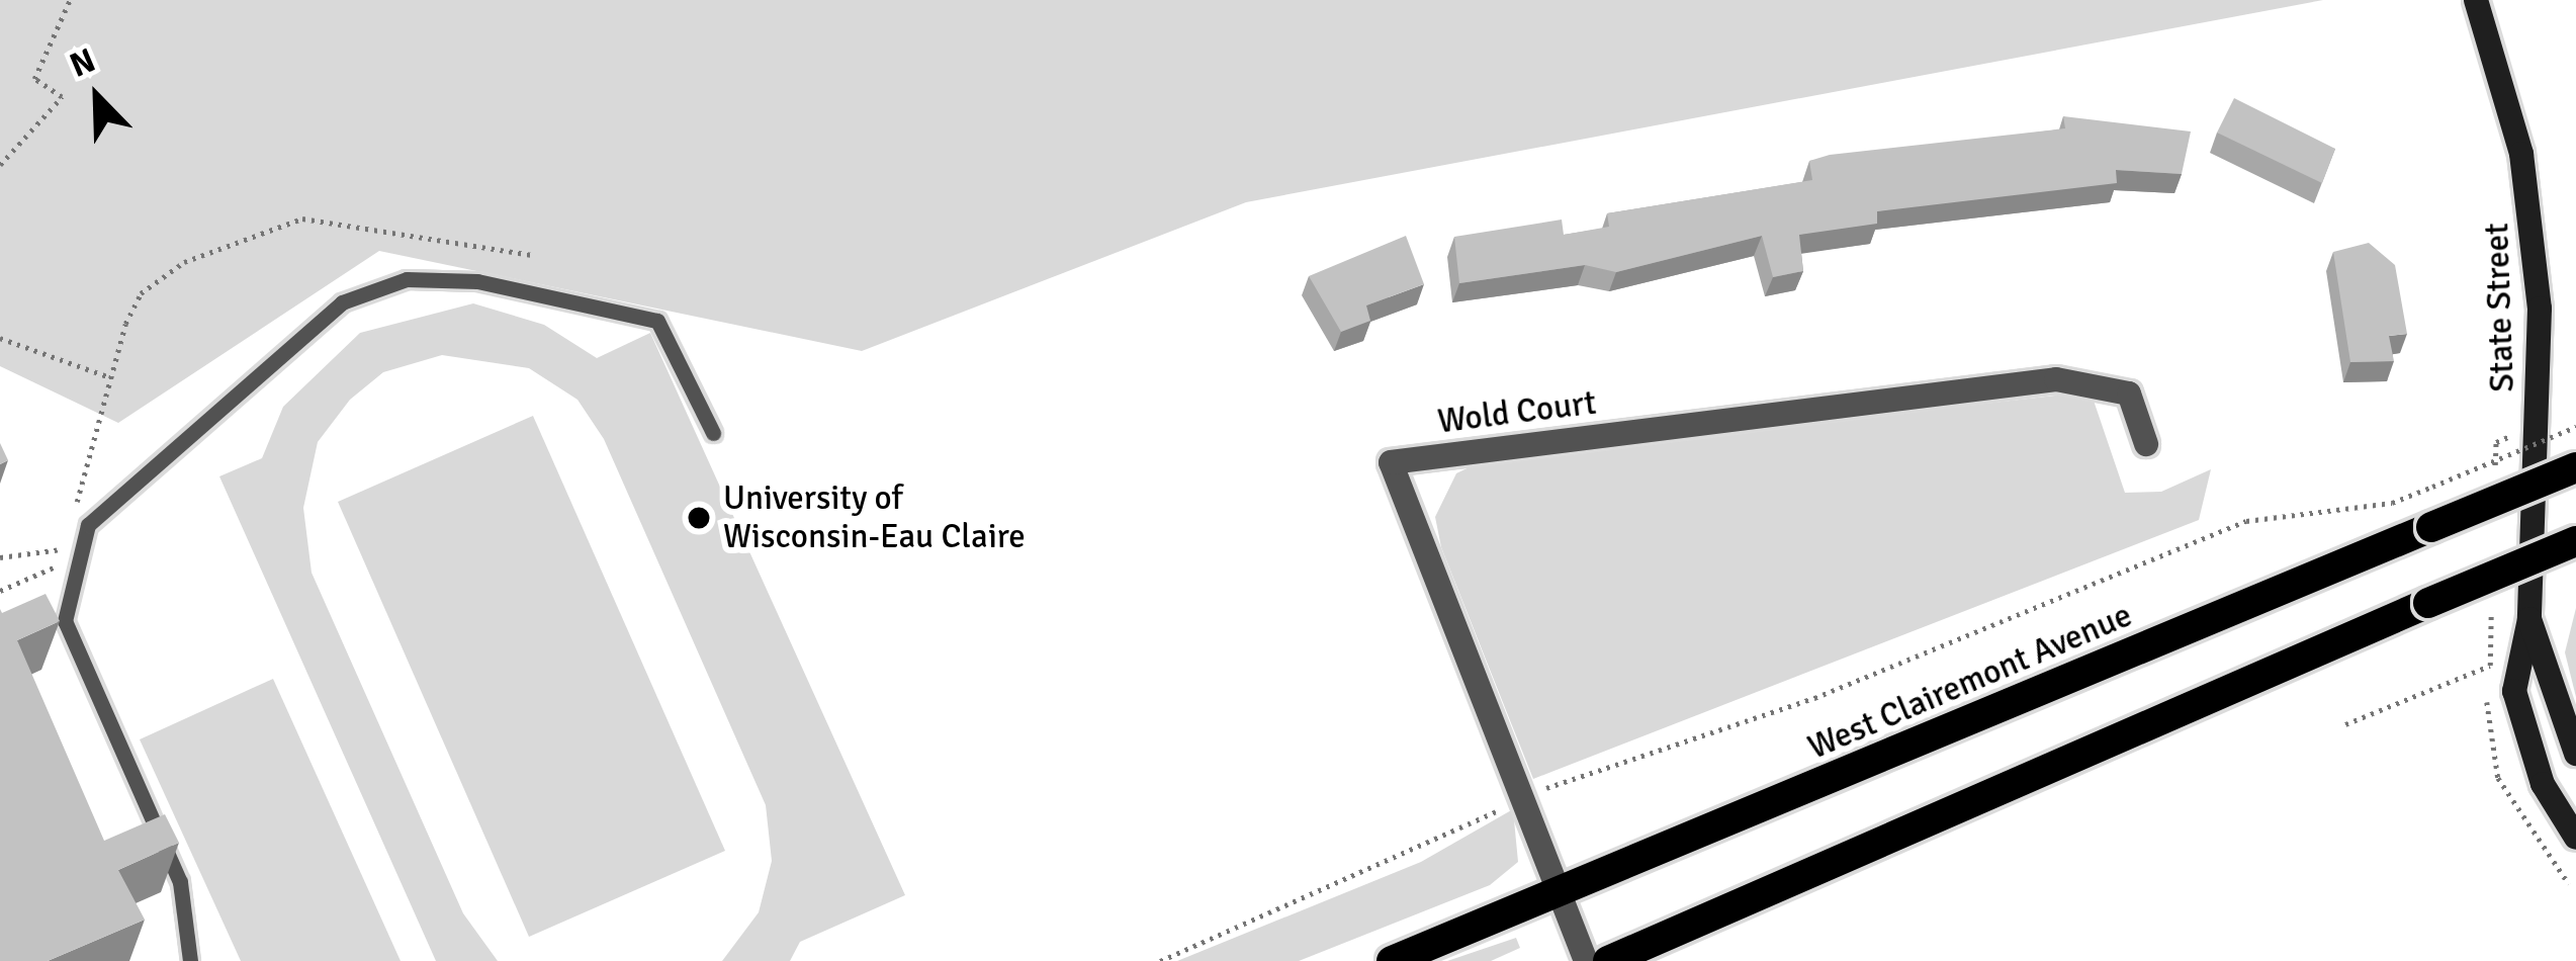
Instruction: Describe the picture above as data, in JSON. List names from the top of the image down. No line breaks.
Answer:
{"streets":{"main road":["State Street","West Clairemont Avenue"],"street":["Wold Court"]},"crossings":[["Wold Court","West Clairemont Avenue"]],"places":["University of Wisconsin-Eau Claire"],"north":"top left"}
